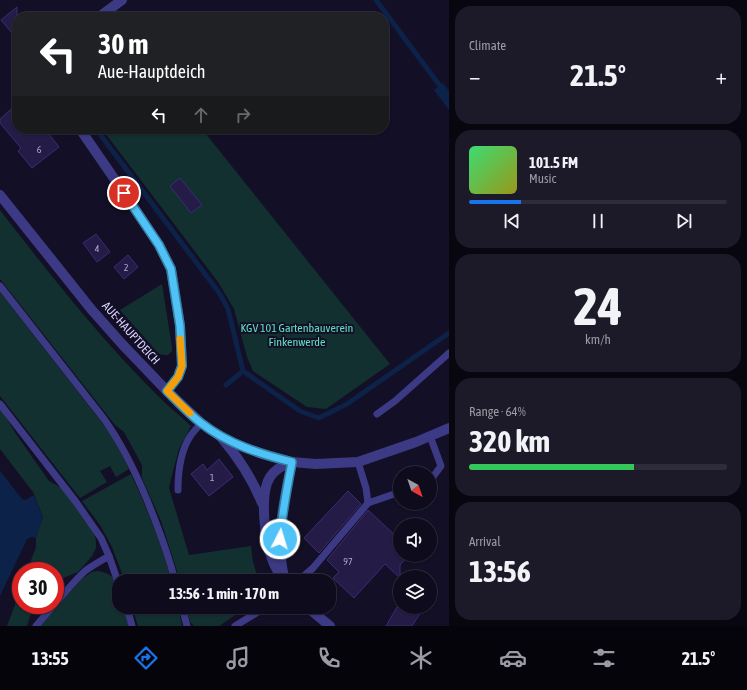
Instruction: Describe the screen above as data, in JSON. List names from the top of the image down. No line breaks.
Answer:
{"streets":{"street":["AUE-HAUPTDEICH"]},"parks":["KGV 101 Gartenbauverein Finkenwerde"],"house_numbers":["6","4","2","1","97"],"north":"bottom right","page":{"tile":["Climate",["24","km/h"],["Range · 64%","320 km"],["Arrival","13:56"]],"turn":["30 m","Aue-Hauptdeich"],"heat":["−","21.5°","+"],"song":["101.5 FM","Music"],"limit":"30","trip":"13:56 · 1 min · 170 m","tabs":["13:55","21.5°"]}}
